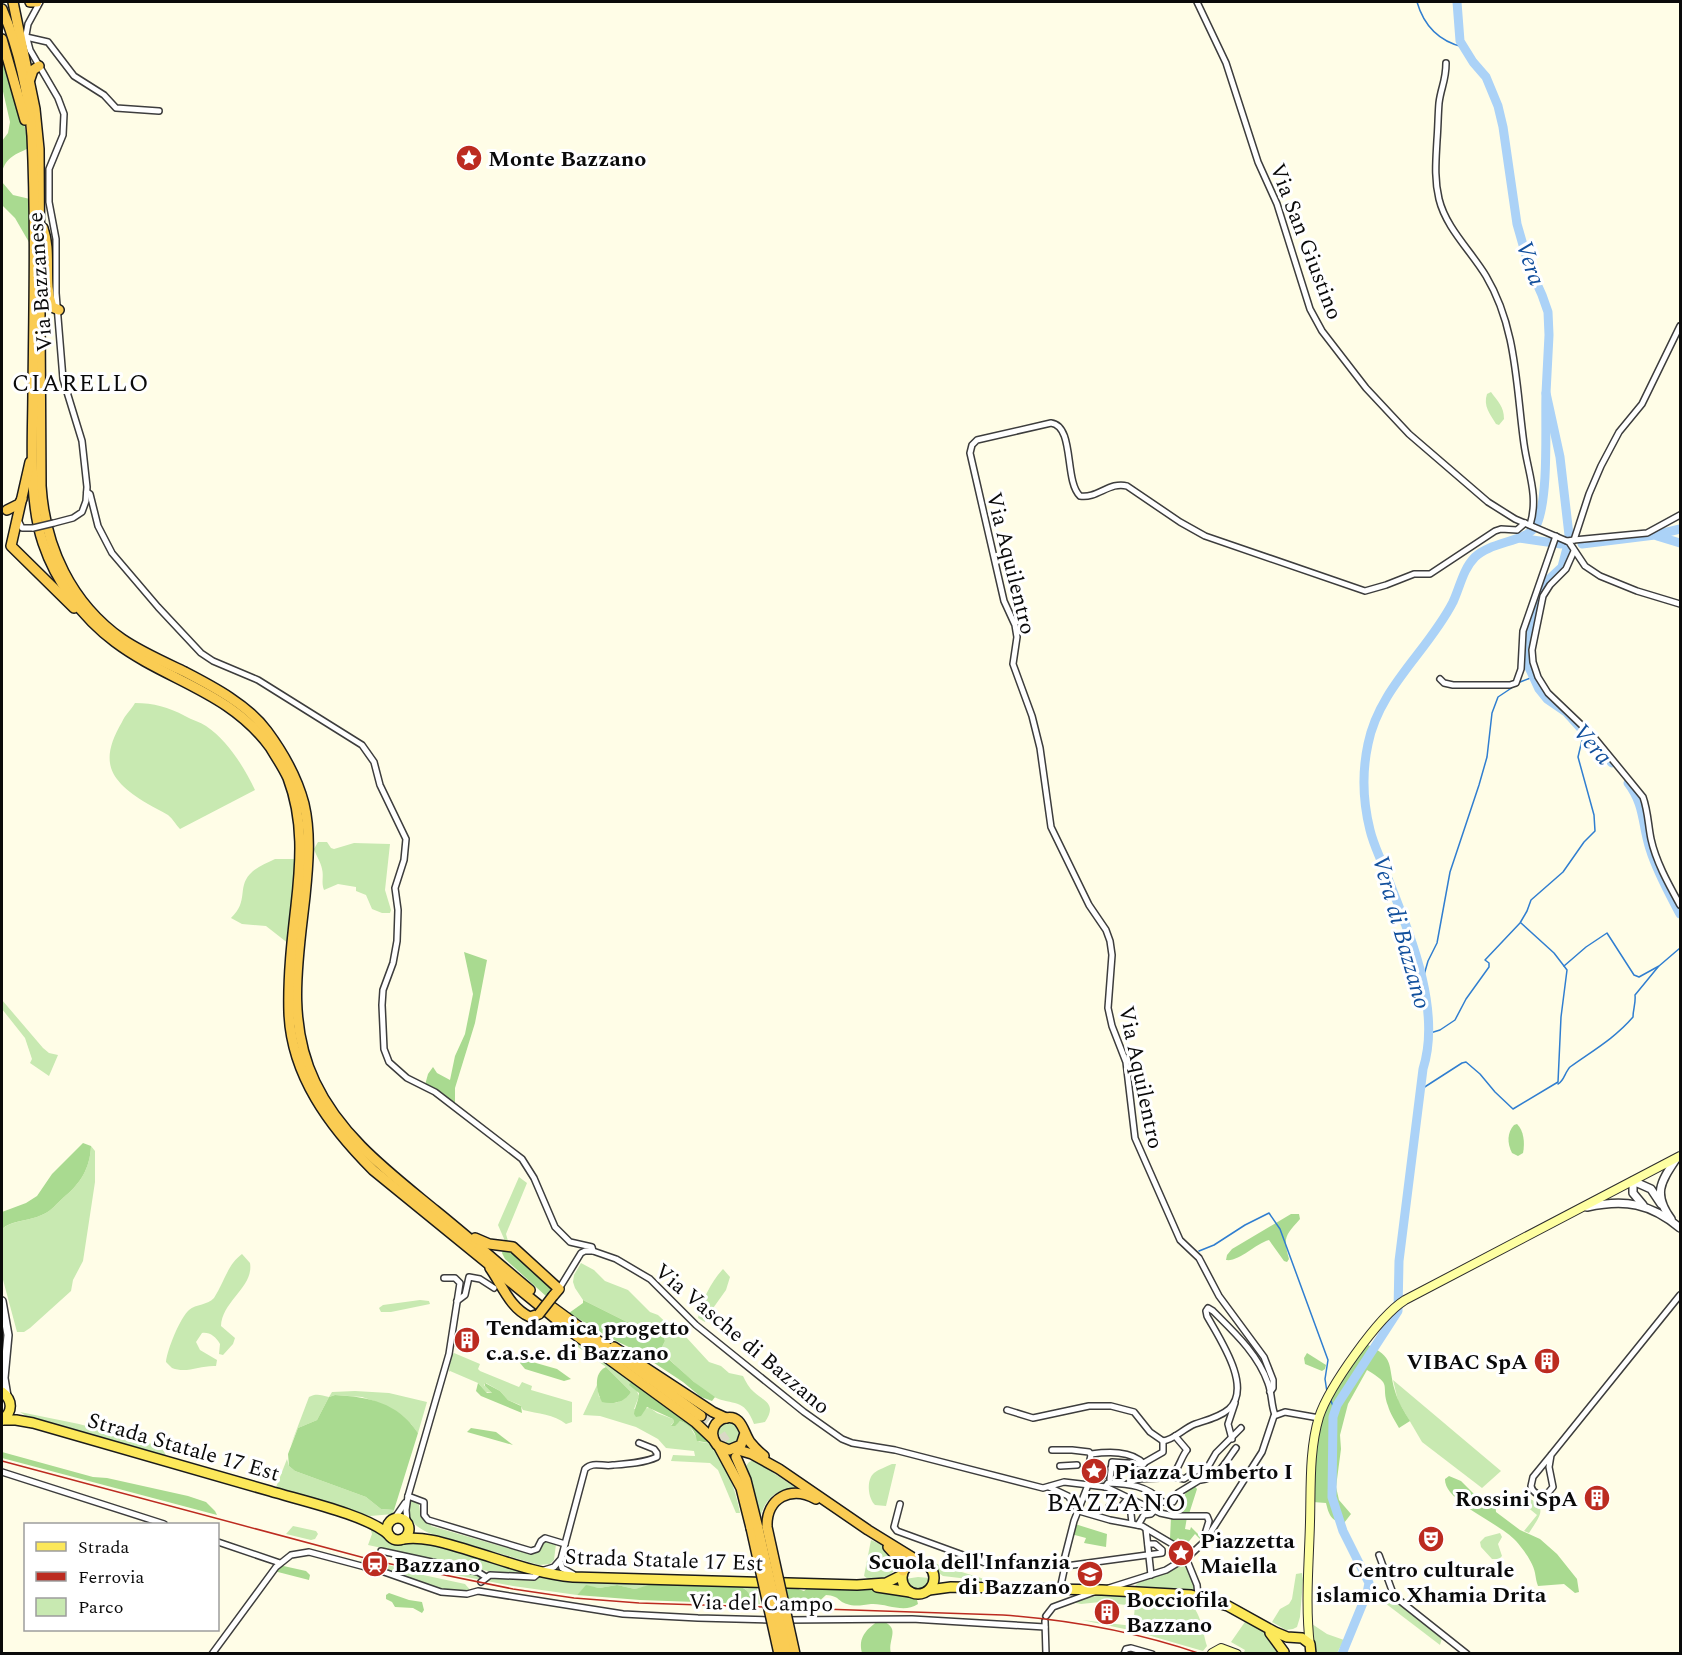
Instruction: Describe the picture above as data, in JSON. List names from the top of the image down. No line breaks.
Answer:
{"streets":{"main road":["Strada Statale 17 Est"],"street":["Via San Giustino","Via Bazzanese","Via Aquilentro","Via Vasche di Bazzano","Via del Campo"]},"crossings":[["Via San Giustino","Via Aquilentro"],["Via Bazzanese","Via Vasche di Bazzano"]],"districts":["CIARELLO","BAZZANO"],"water":["Vera","Vera di Bazzano"],"places":{"place":["Monte Bazzano","Piazza Umberto I","Piazzetta Maiella"],"building":["Tendamica progetto c.a.s.e. di Bazzano","VIBAC SpA","Rossini SpA","Bocciofila Bazzano"],"theatre":["Centro culturale islamico Xhamia Drita"],"station":["Bazzano"],"school or university":["Scuola dell'Infanzia di Bazzano"]},"legend":["Strada","Ferrovia","Parco"]}
